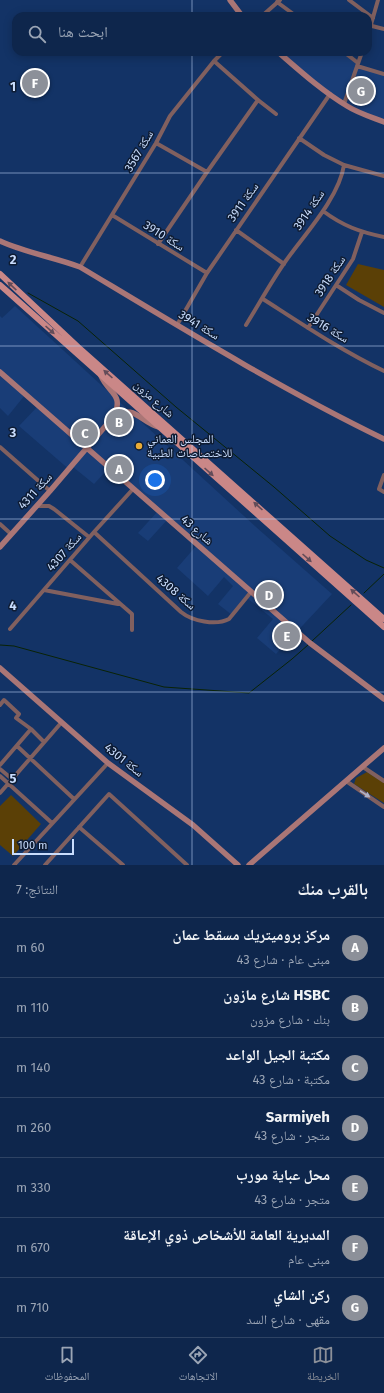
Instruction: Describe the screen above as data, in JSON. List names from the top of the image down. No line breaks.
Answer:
{"streets":{"main road":["شارع مزون"],"street":["سكة 3567","سكة 3911","سكة 3914","سكة 3910","سكة 3918","سكة 3941","سكة 3916","سكة 4311","شارع 43","سكة 4307","سكة 4308","سكة 4301"]},"crossings":[["سكة 3567","سكة 3910"],["سكة 3567","سكة 3941"],["سكة 3911","سكة 3910"],["سكة 3911","سكة 3941"],["سكة 3914","سكة 3916"],["سكة 3918","سكة 3916"],["سكة 4311","شارع 43"],["شارع 43","سكة 4307"],["شارع 43","سكة 4308"],["سكة 4307","سكة 4308"]],"places":["المجلس العماني للاختصاصات الطبية"],"scale_bar":"100 m","page":{"search":"ابحث هنا","pins":["F","G","B","C","A","D","E"],"scale":"100 m","heading":["بالقرب منك","النتائج: 7"],"list":[{"mark":"A","name":"مركز بروميتريك مسقط عمان","note":"مبنى عام · شارع 43","value":"60 m"},{"mark":"B","name":"HSBC شارع مازون","note":"بنك · شارع مزون","value":"110 m"},{"mark":"C","name":"مكتبة الجيل الواعد","note":"مكتبة · شارع 43","value":"140 m"},{"mark":"D","name":"Sarmiyeh","note":"متجر · شارع 43","value":"260 m"},{"mark":"E","name":"محل عباية مورب","note":"متجر · شارع 43","value":"330 m"},{"mark":"F","name":"المديرية العامة للأشخاص ذوي الإعاقة","note":"مبنى عام","value":"670 m"},{"mark":"G","name":"ركن الشاي","note":"مقهى · شارع السد","value":"710 m"}],"nav":["الخريطة","الاتجاهات","المحفوظات"]},"grid":{"rows":["1","2","3","4","5"]}}
